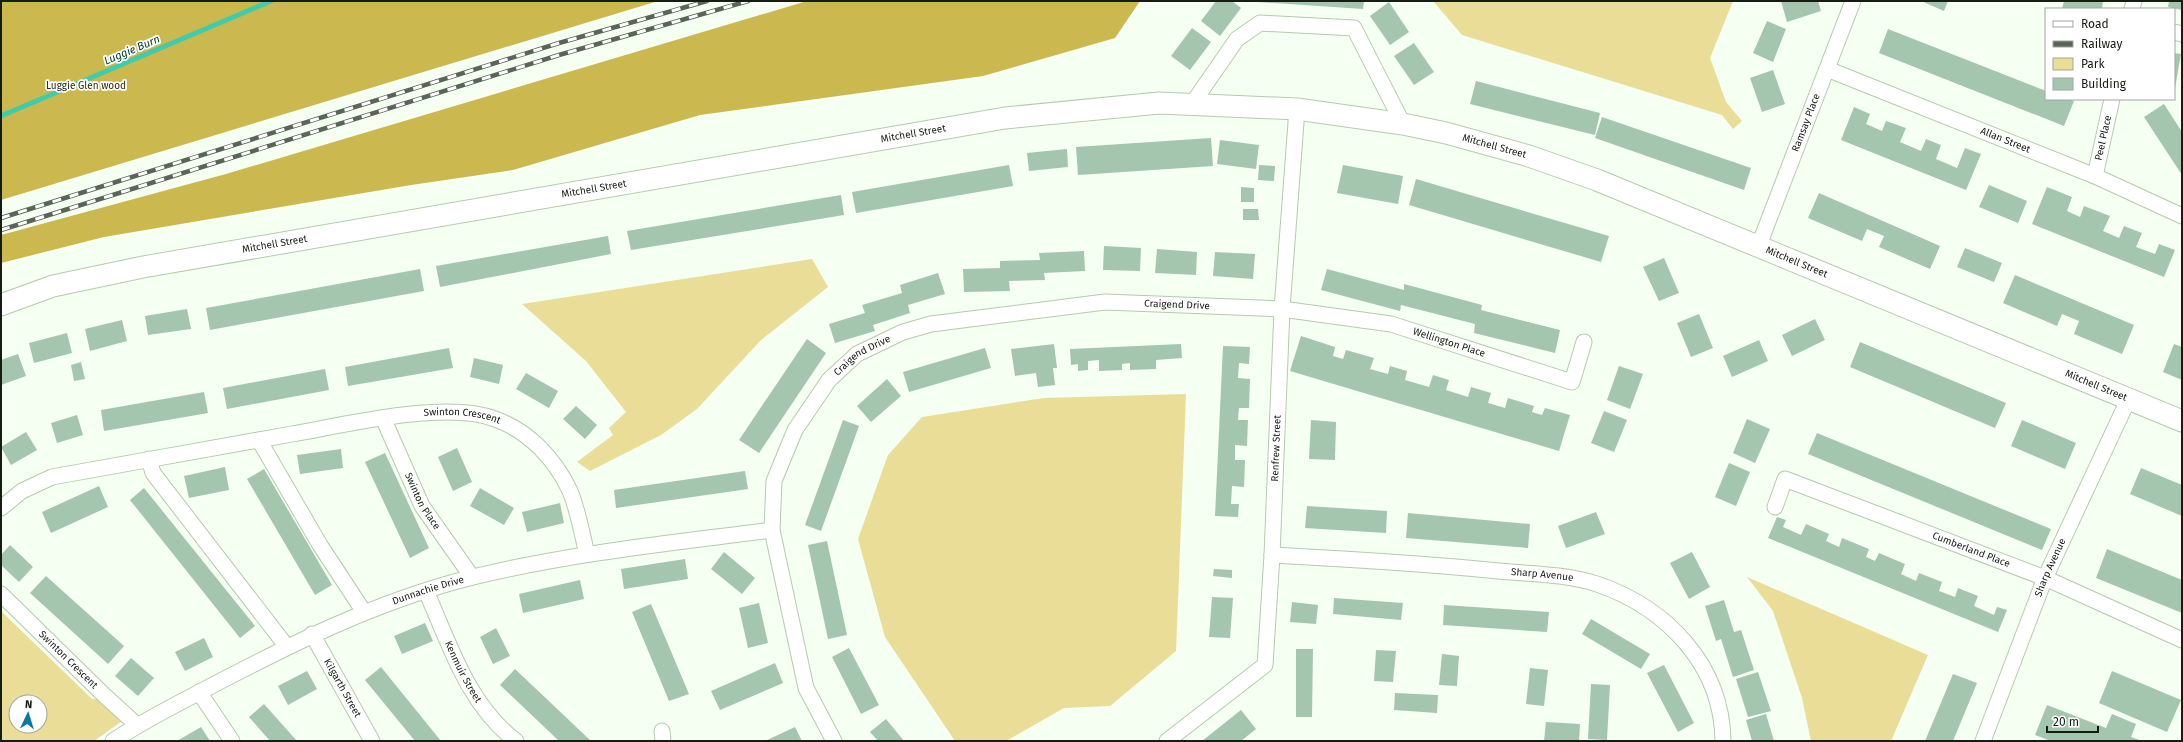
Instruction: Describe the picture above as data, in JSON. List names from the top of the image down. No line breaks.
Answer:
{"streets":{"street":["Ramsay Place","Mitchell Street","Peel Place","Allan Street","Craigend Drive","Wellington Place","Swinton Crescent","Renfrew Street","Swinton Place","Cumberland Place","Sharp Avenue","Dunnachie Drive","Kenmuir Street","Kilgarth Street"]},"crossings":[["Ramsay Place","Mitchell Street"],["Ramsay Place","Allan Street"],["Mitchell Street","Renfrew Street"],["Mitchell Street","Sharp Avenue"],["Peel Place","Allan Street"],["Craigend Drive","Wellington Place"],["Craigend Drive","Renfrew Street"],["Craigend Drive","Dunnachie Drive"],["Wellington Place","Renfrew Street"],["Swinton Crescent","Swinton Place"],["Swinton Crescent","Dunnachie Drive"],["Renfrew Street","Sharp Avenue"],["Swinton Place","Dunnachie Drive"],["Cumberland Place","Sharp Avenue"],["Dunnachie Drive","Kenmuir Street"],["Dunnachie Drive","Kilgarth Street"]],"water":["Luggie Burn"],"parks":["Luggie Glen wood"],"legend":["Road","Railway","Park","Building"],"scale_bar":"20 m","north":"top"}
